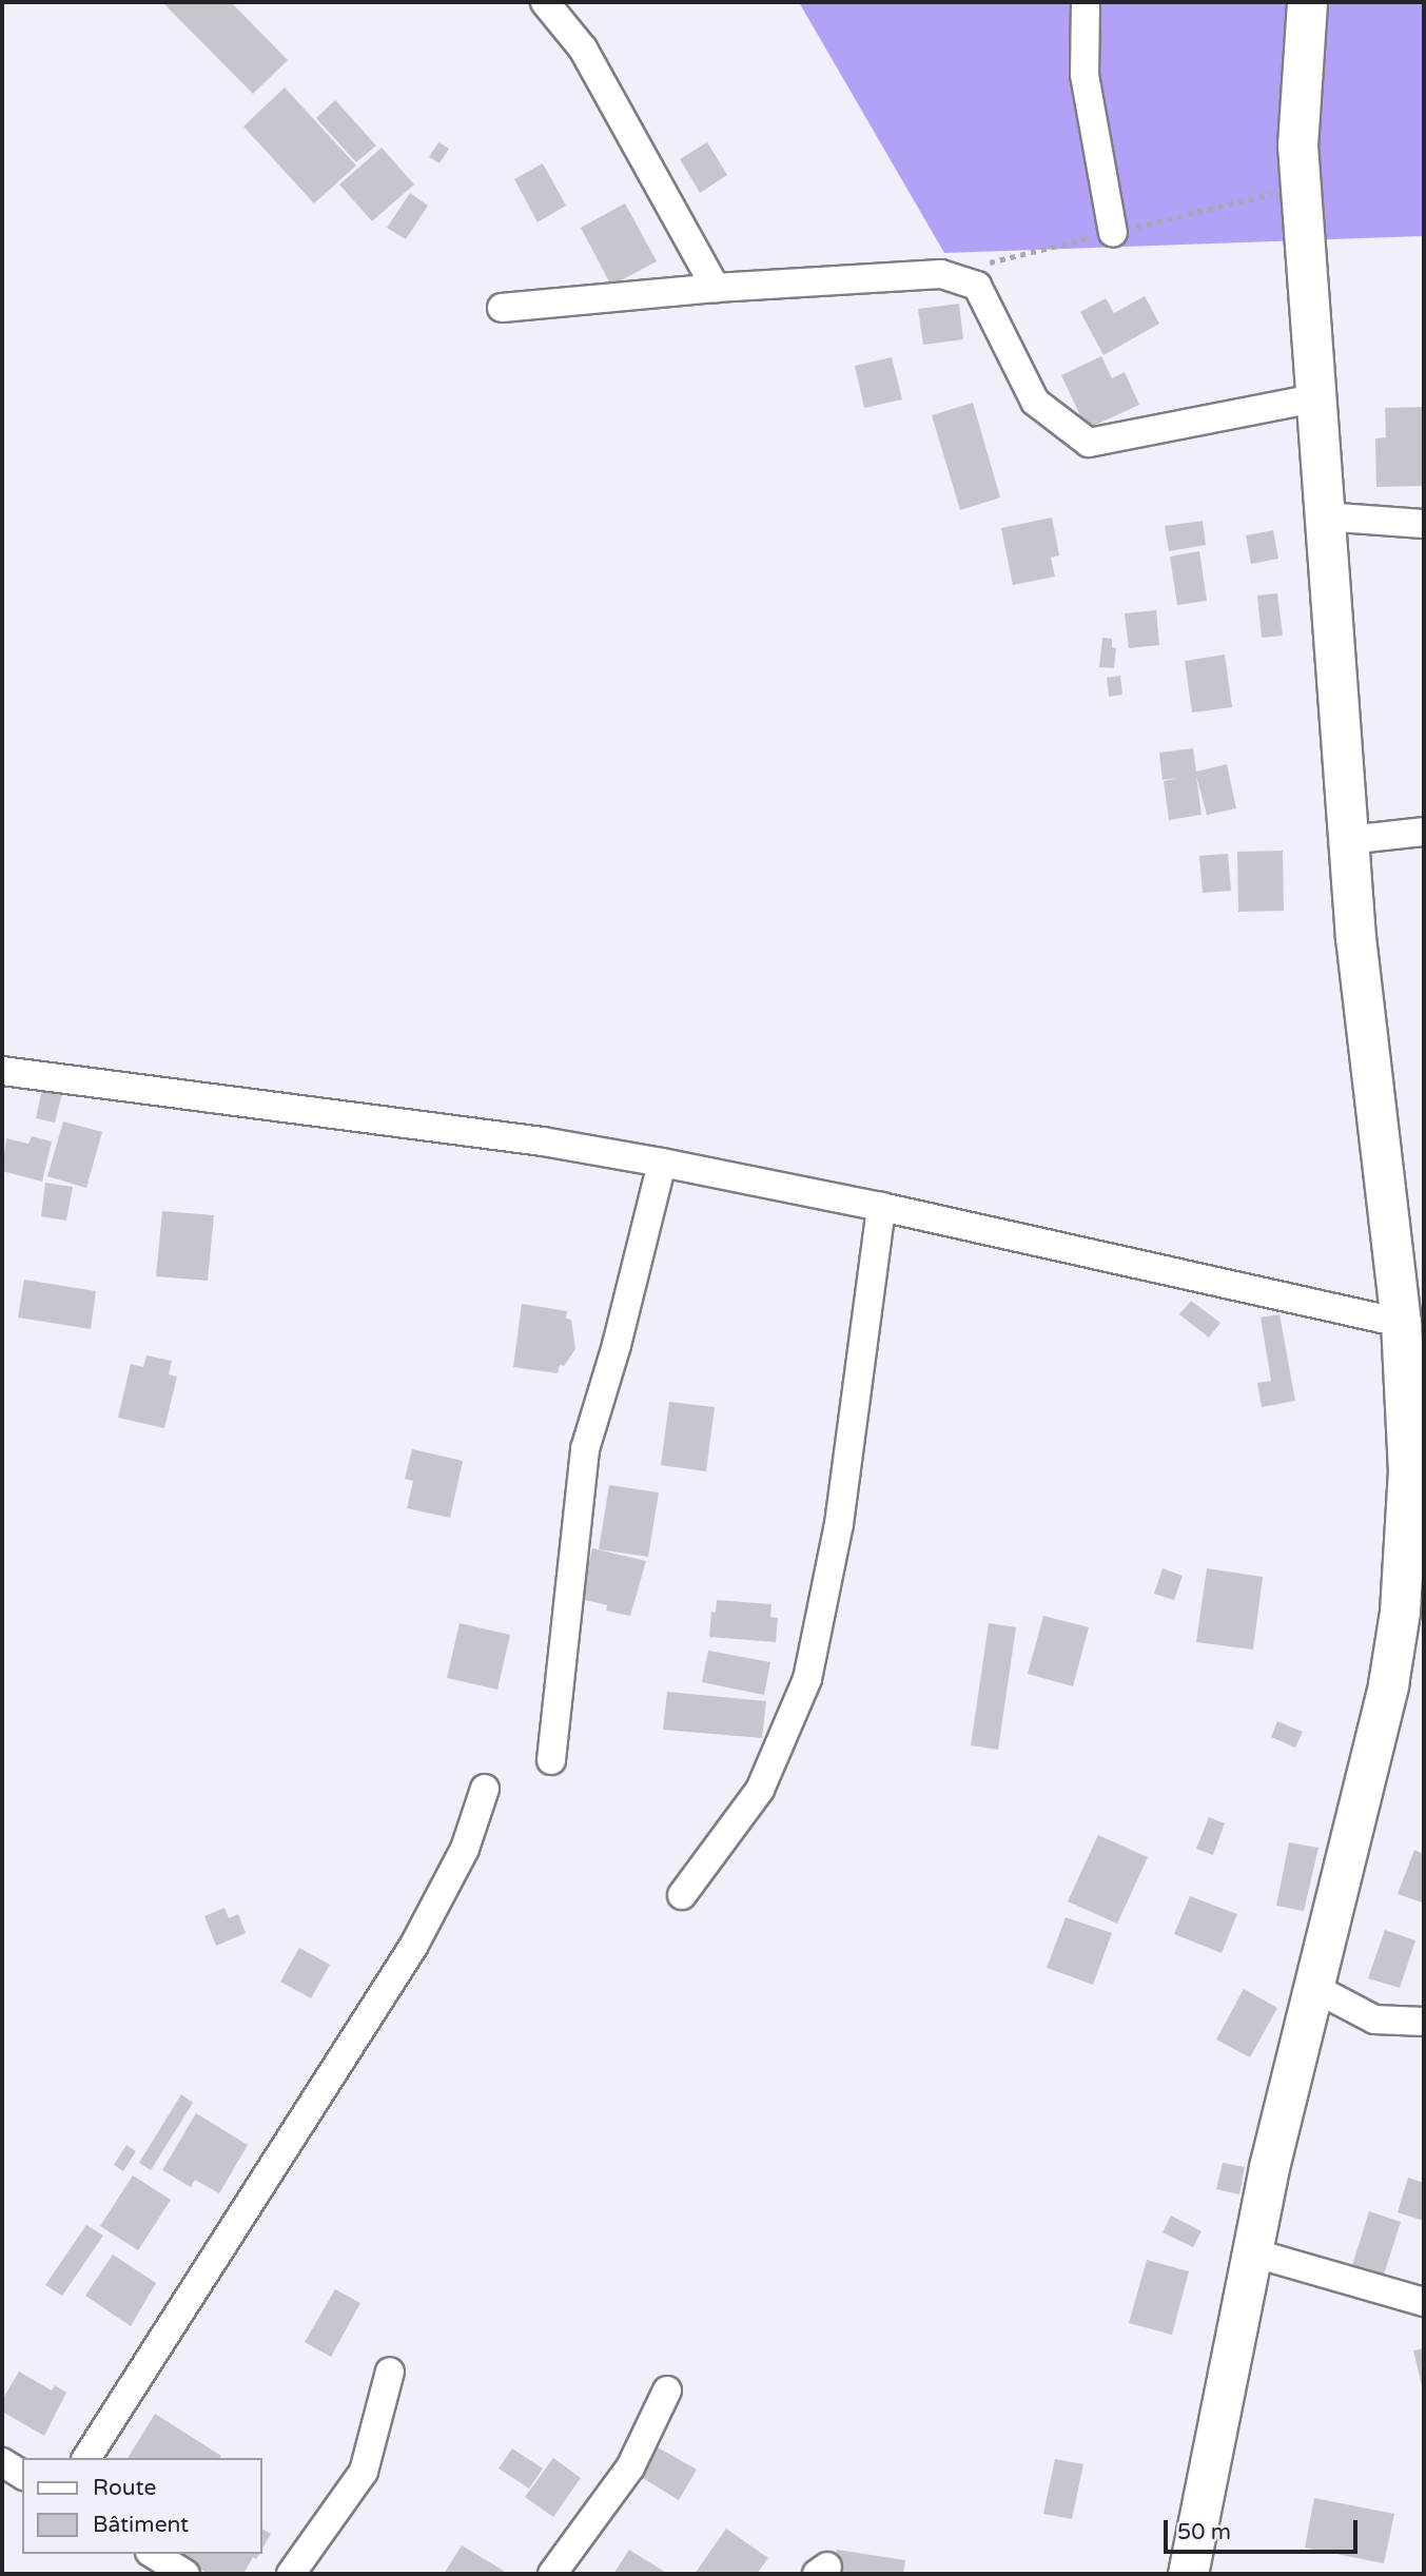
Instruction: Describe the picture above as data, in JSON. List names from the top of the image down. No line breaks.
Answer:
{"legend":["Route","Bâtiment"],"scale_bar":"50 m"}
